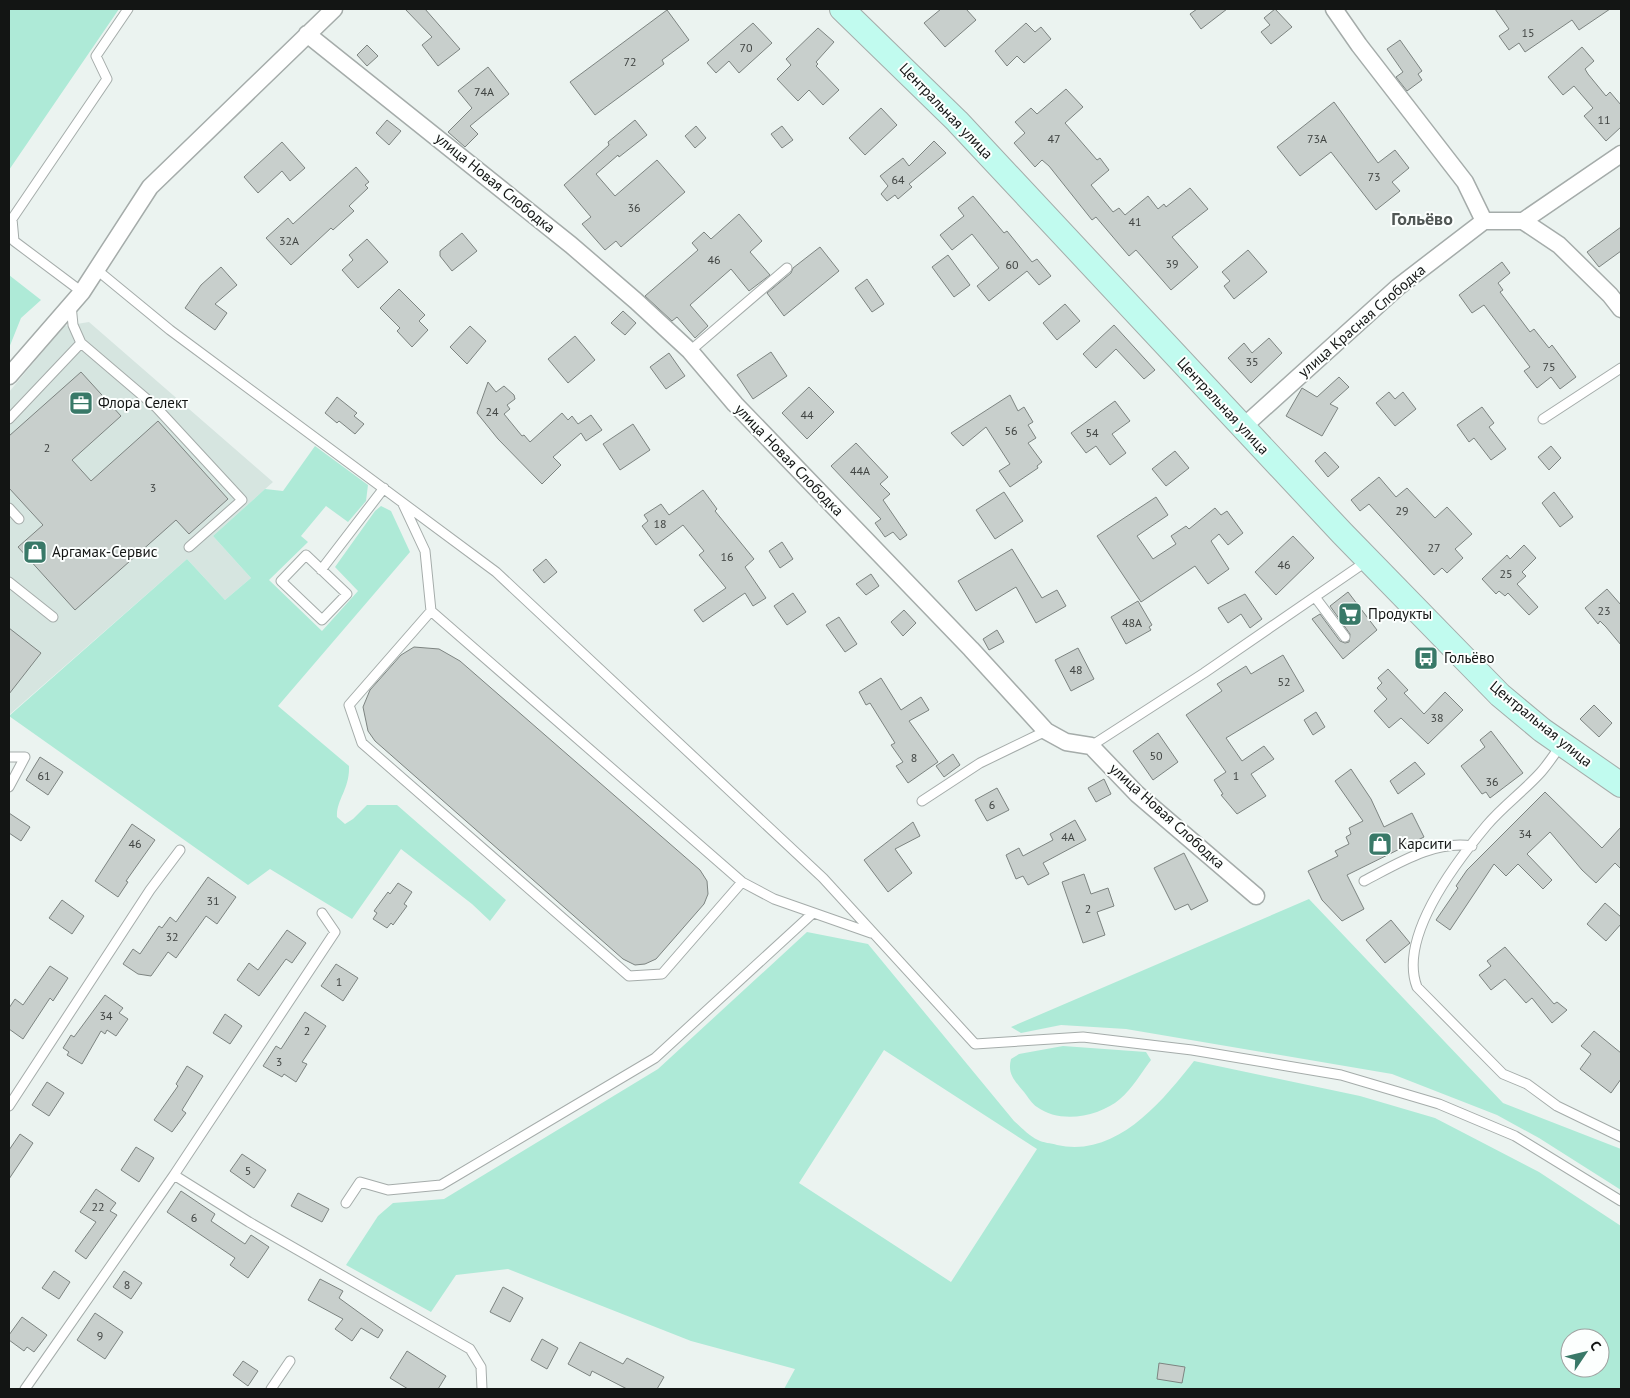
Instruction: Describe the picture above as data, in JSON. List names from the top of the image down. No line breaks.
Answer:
{"streets":{"main road":["Центральная улица"],"street":["улица Новая Слободка","улица Красная Слободка"]},"crossings":[["Центральная улица","улица Красная Слободка"]],"districts":["Гольёво"],"places":{"office":["Флора Селект"],"shop":["Аргамак-Сервис","Карсити"],"supermarket":["Продукты"],"bus stop":["Гольёво"]},"house_numbers":["15","70","72","74А","11","47","73А","73","64","36","41","32А","46","39","60","35","75","24","44","56","54","2","44А","3","29","18","27","16","46","25","23","48А","48","52","38","50","8","61","1","36","6","34","4А","46","31","2","32","1","34","2","3","5","22","6","8","9"],"north":"top right"}
